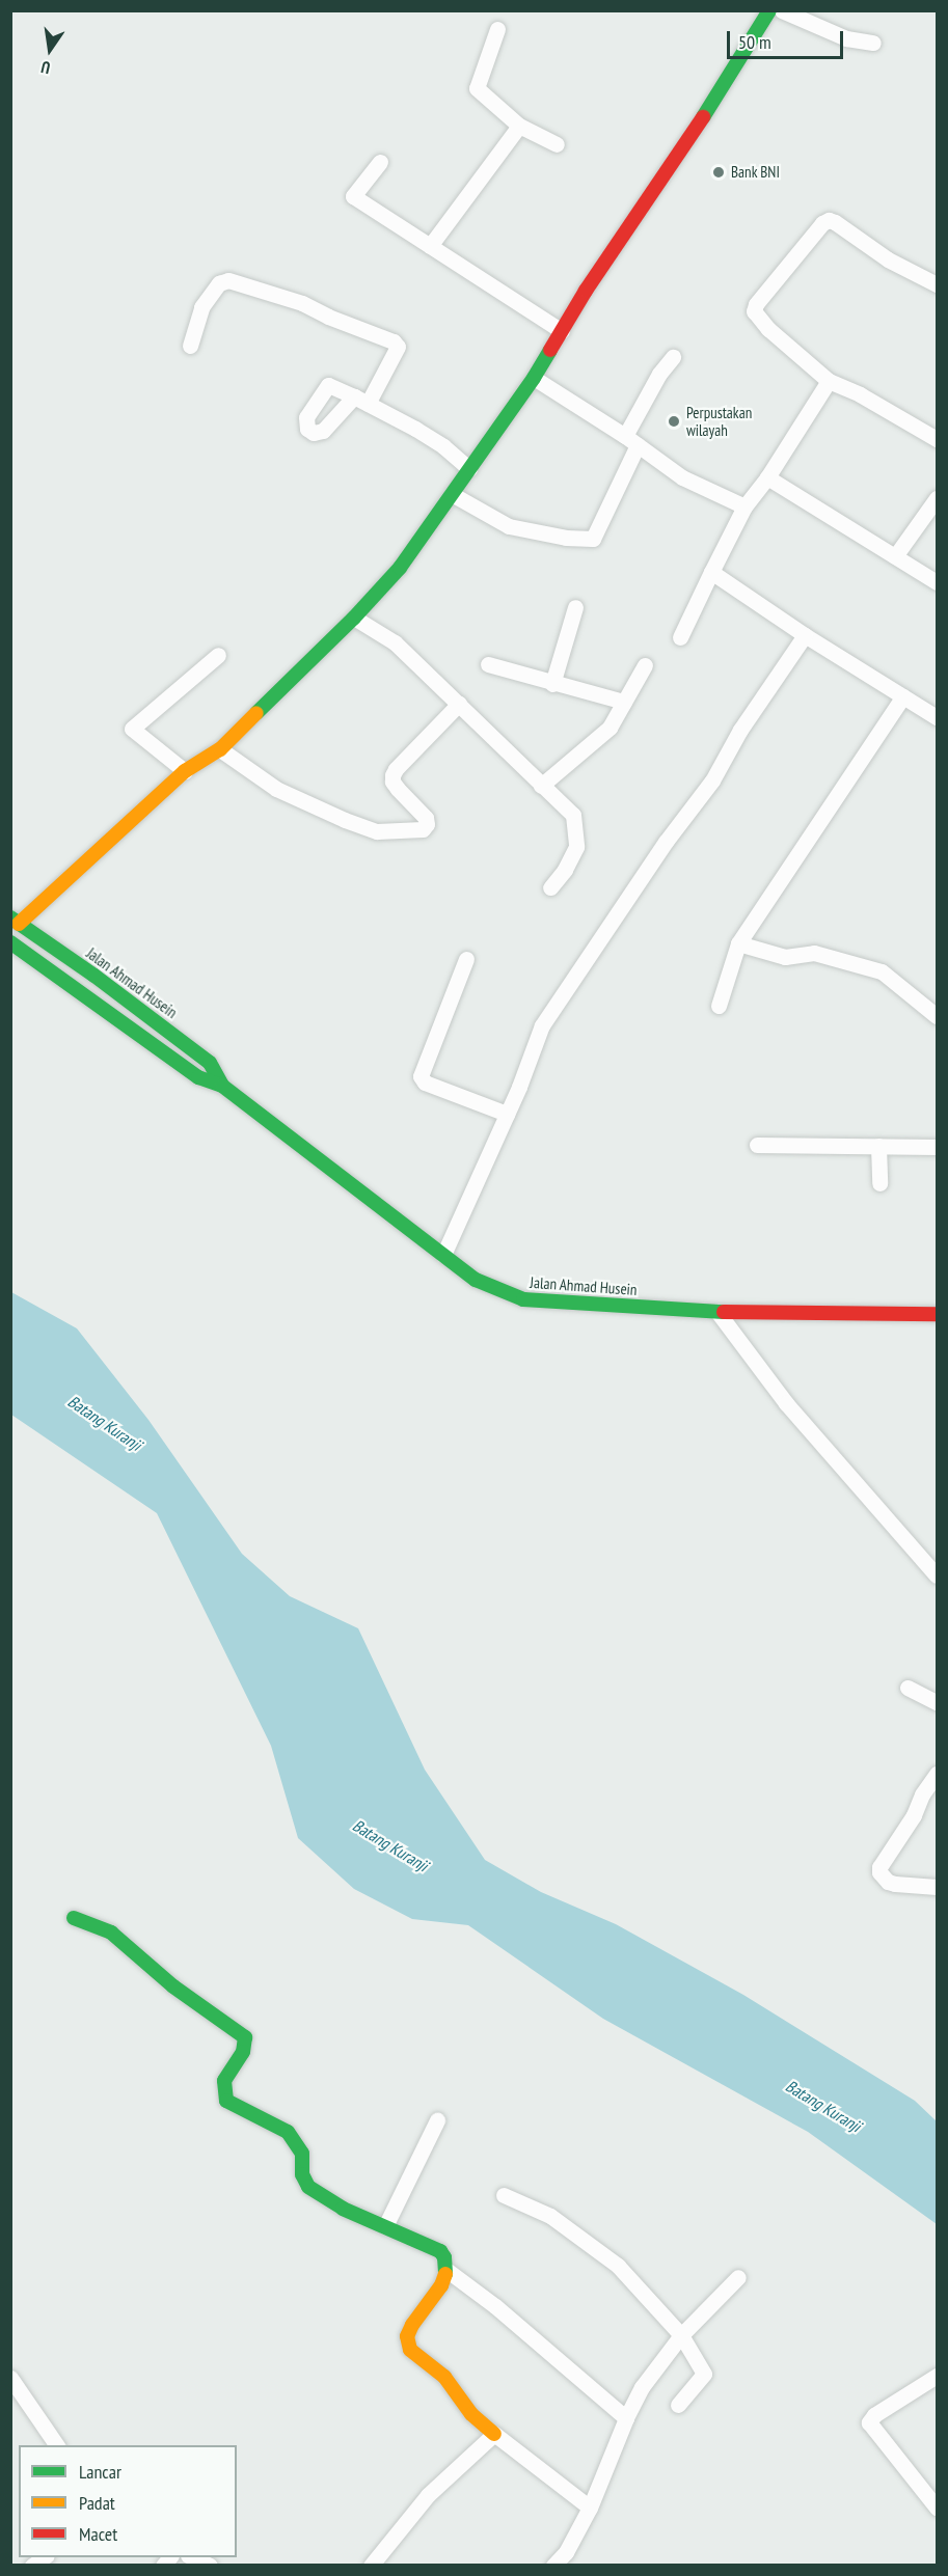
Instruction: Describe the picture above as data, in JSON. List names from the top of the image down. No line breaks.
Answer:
{"streets":{"street":["Jalan Ahmad Husein"]},"water":["Batang Kuranji"],"places":["Bank BNI","Perpustakan wilayah"],"legend":["Lancar","Padat","Macet"],"scale_bar":"50 m","north":"bottom"}
